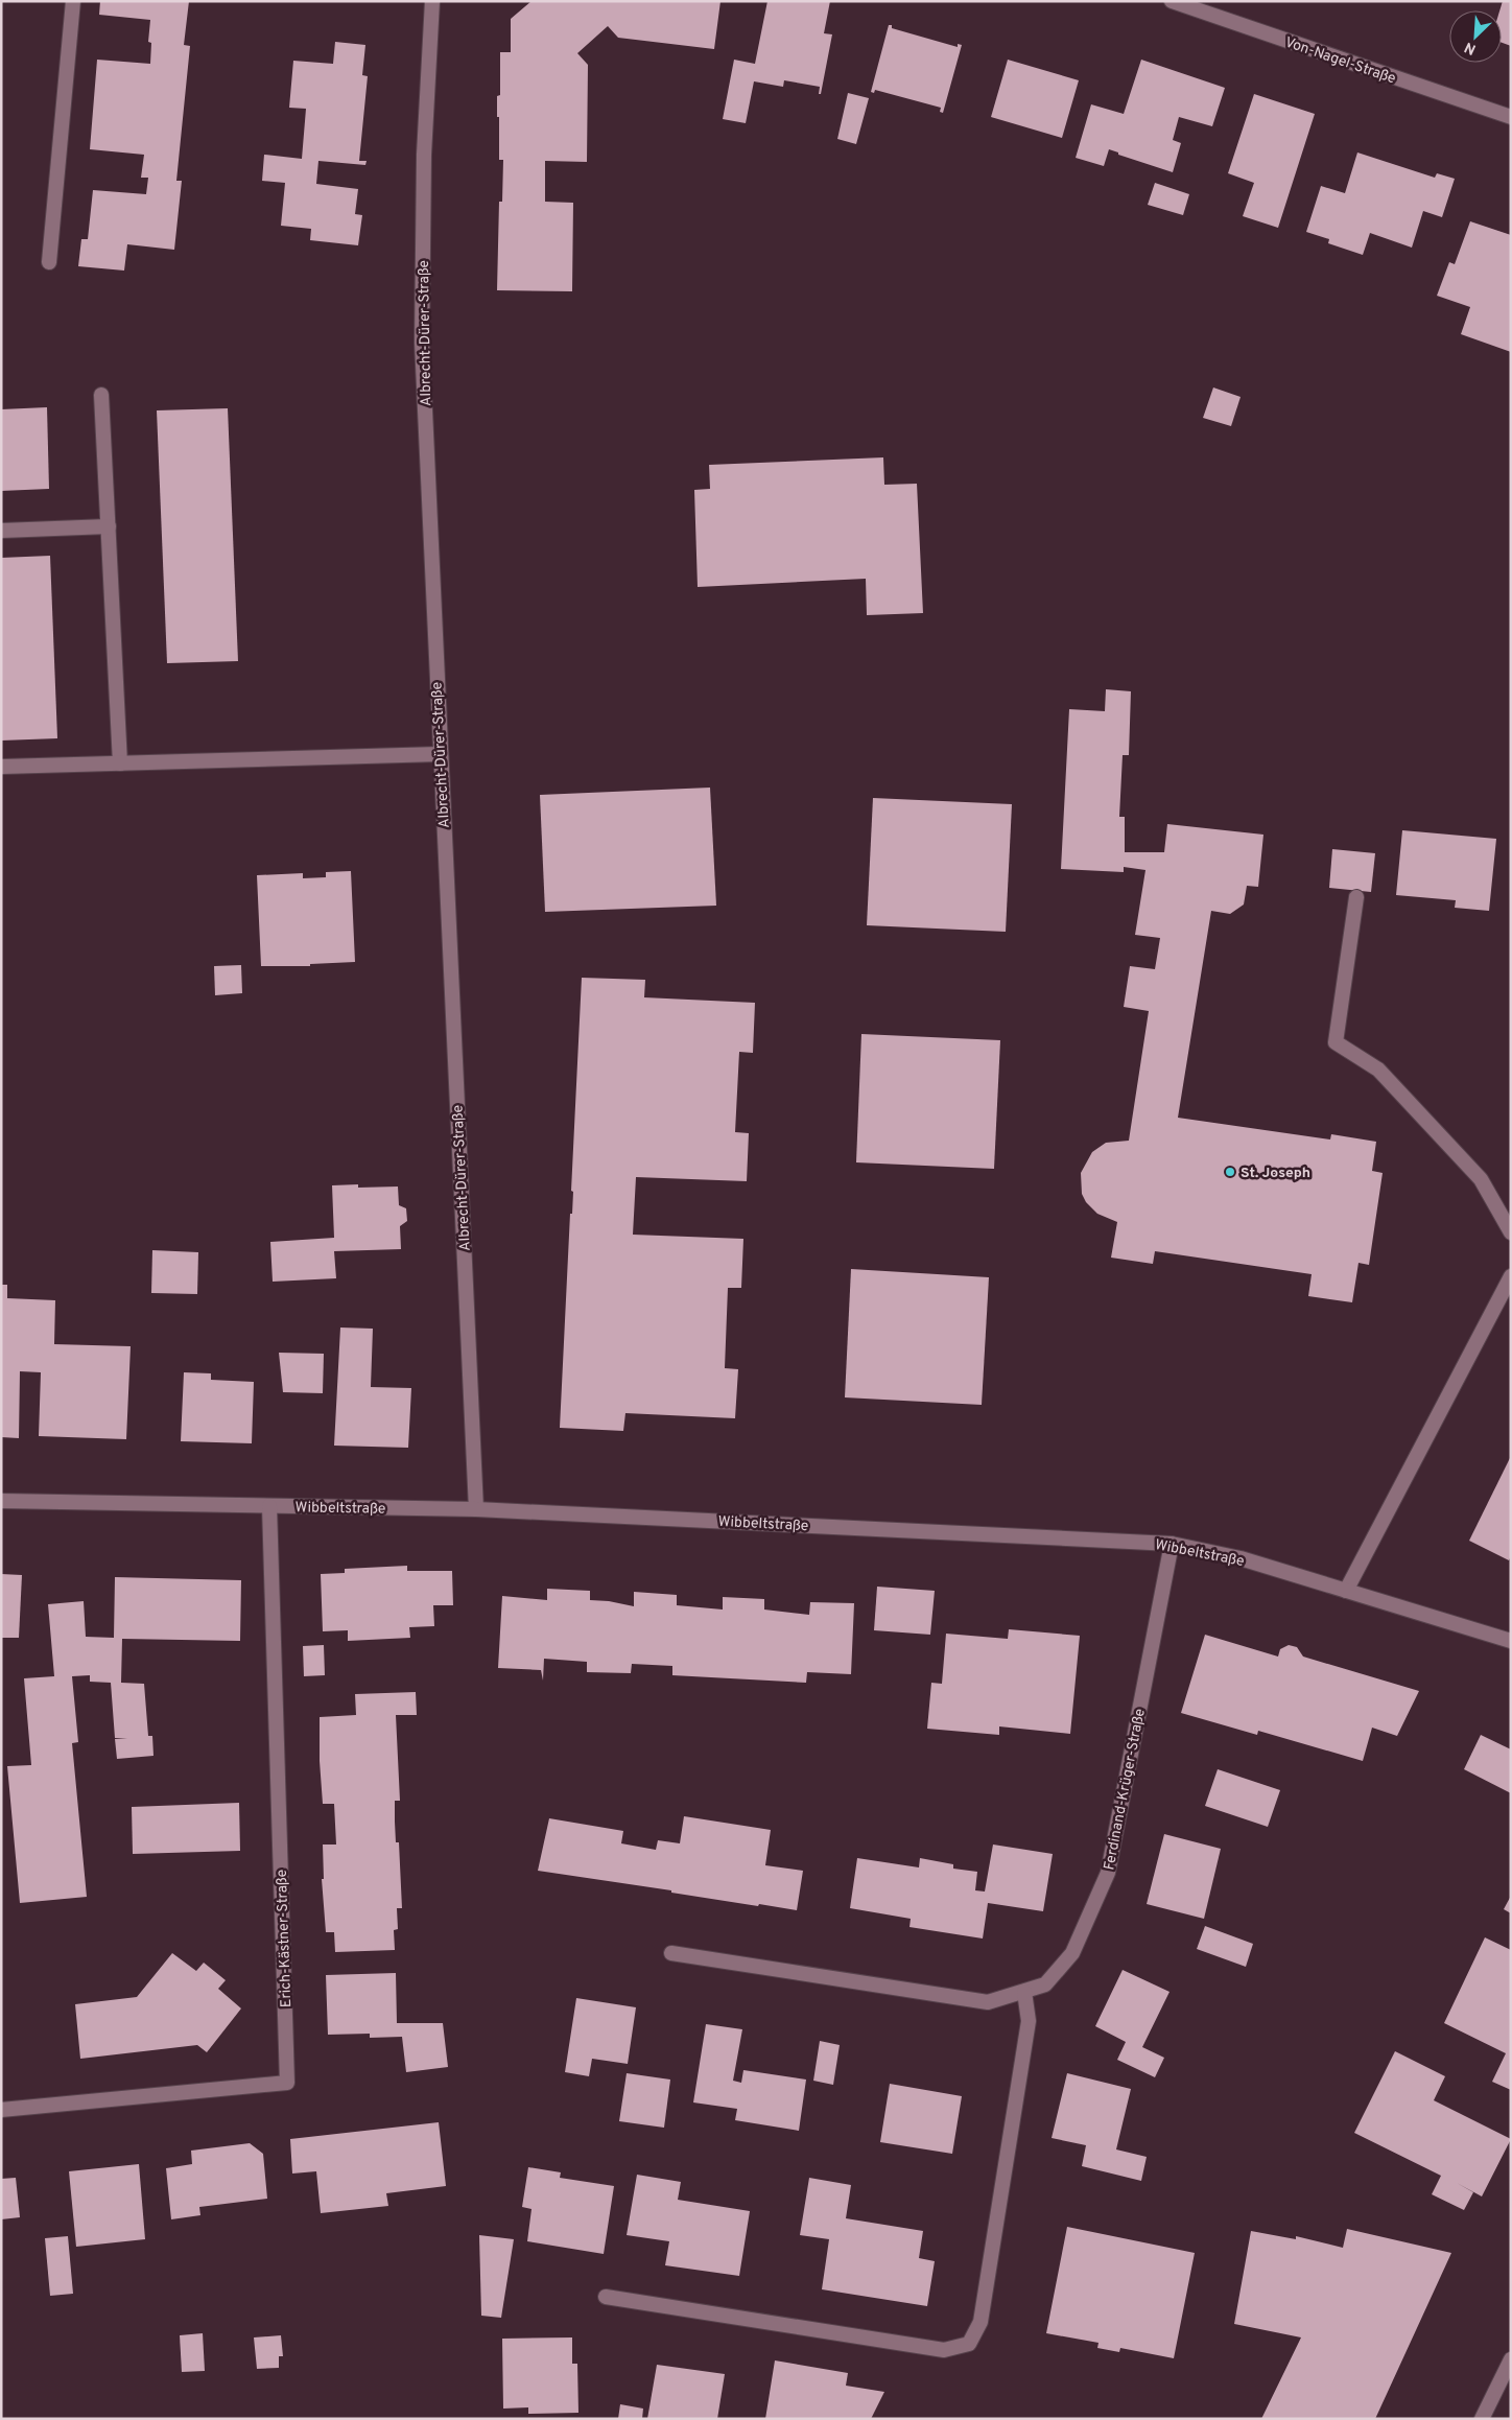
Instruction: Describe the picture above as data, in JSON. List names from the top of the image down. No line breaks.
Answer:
{"streets":{"street":["Von-Nagel-Straße","Albrecht-Dürer-Straße","Wibbeltstraße","Ferdinand-Krüger-Straße","Erich-Kästner-Straße"]},"crossings":[["Albrecht-Dürer-Straße","Wibbeltstraße"],["Wibbeltstraße","Ferdinand-Krüger-Straße"],["Wibbeltstraße","Erich-Kästner-Straße"]],"places":["St. Joseph"],"north":"bottom left"}
